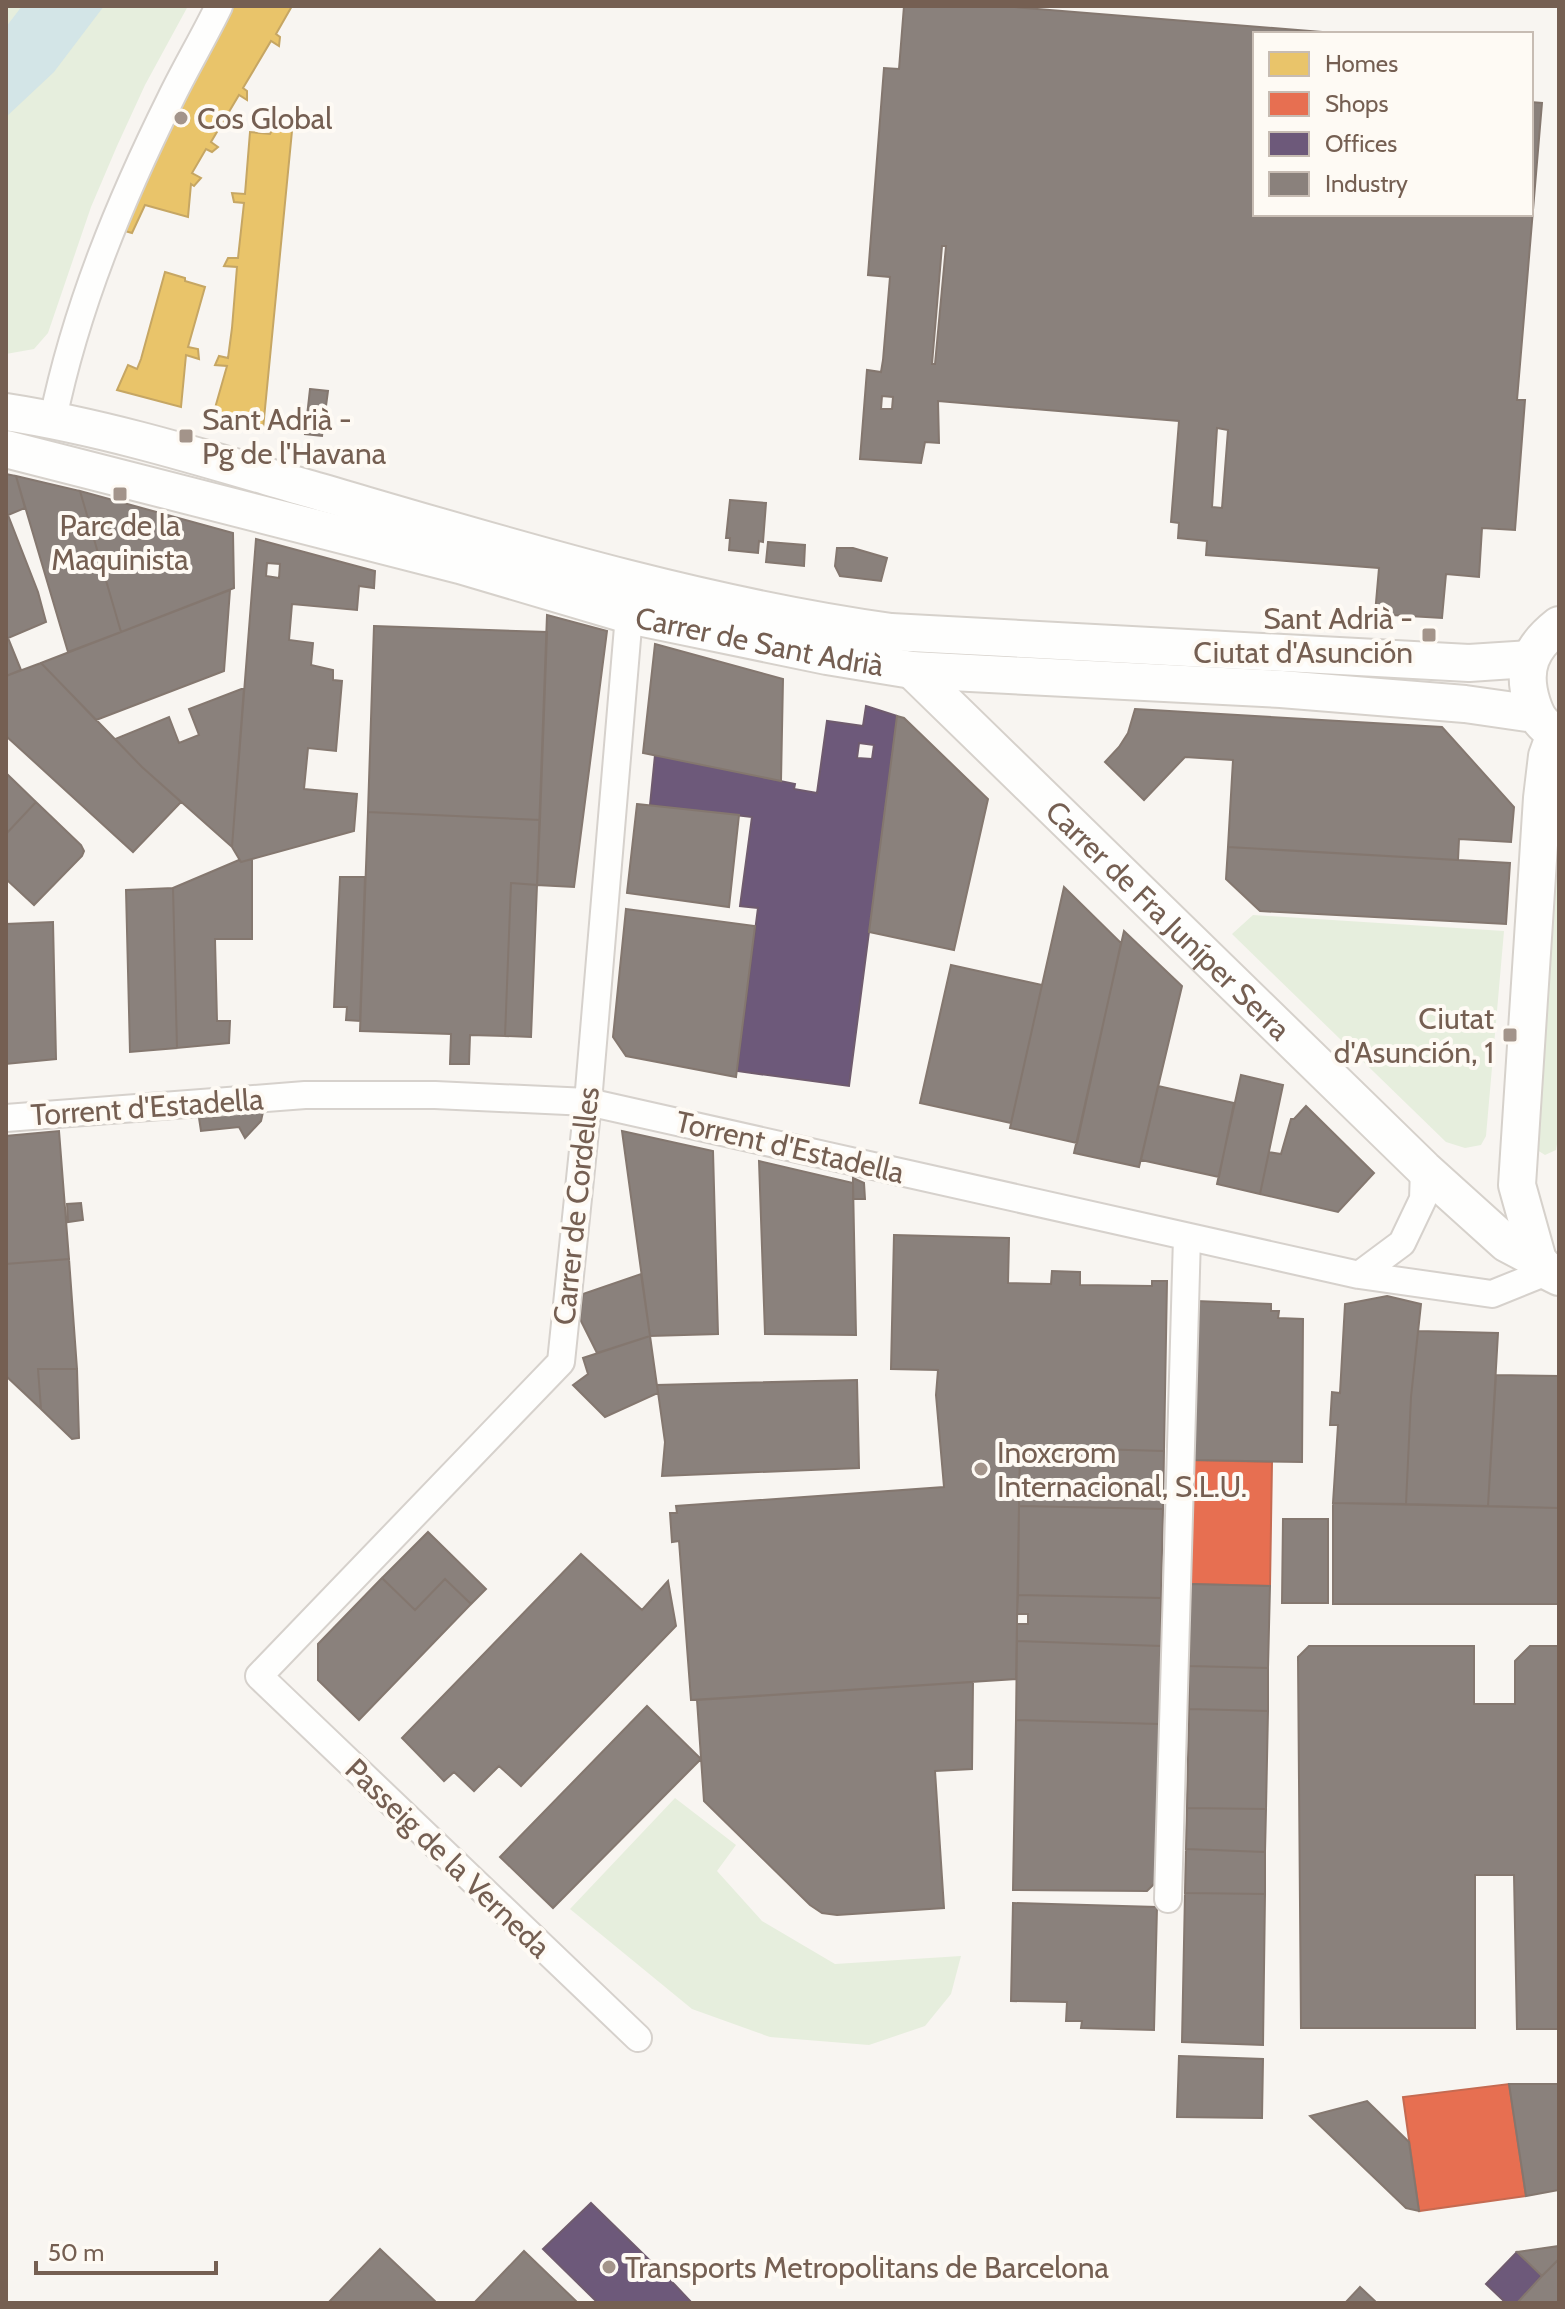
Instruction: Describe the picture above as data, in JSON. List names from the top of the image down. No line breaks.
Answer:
{"streets":{"street":["Carrer de Sant Adrià","Carrer de Fra Juníper Serra","Torrent d'Estadella","Carrer de Cordelles","Passeig de la Verneda"]},"crossings":[["Carrer de Sant Adrià","Carrer de Fra Juníper Serra"],["Carrer de Sant Adrià","Carrer de Cordelles"],["Carrer de Fra Juníper Serra","Torrent d'Estadella"],["Torrent d'Estadella","Carrer de Cordelles"],["Carrer de Cordelles","Passeig de la Verneda"]],"places":{"other":["Cos Global","Inoxcrom Internacional, S.L.U.","Transports Metropolitans de Barcelona"],"transit":["Sant Adrià - Pg de l'Havana","Parc de la Maquinista","Sant Adrià - Ciutat d'Asunción","Ciutat d'Asunción, 1"]},"legend":["Homes","Shops","Offices","Industry"],"scale_bar":"50 m"}
